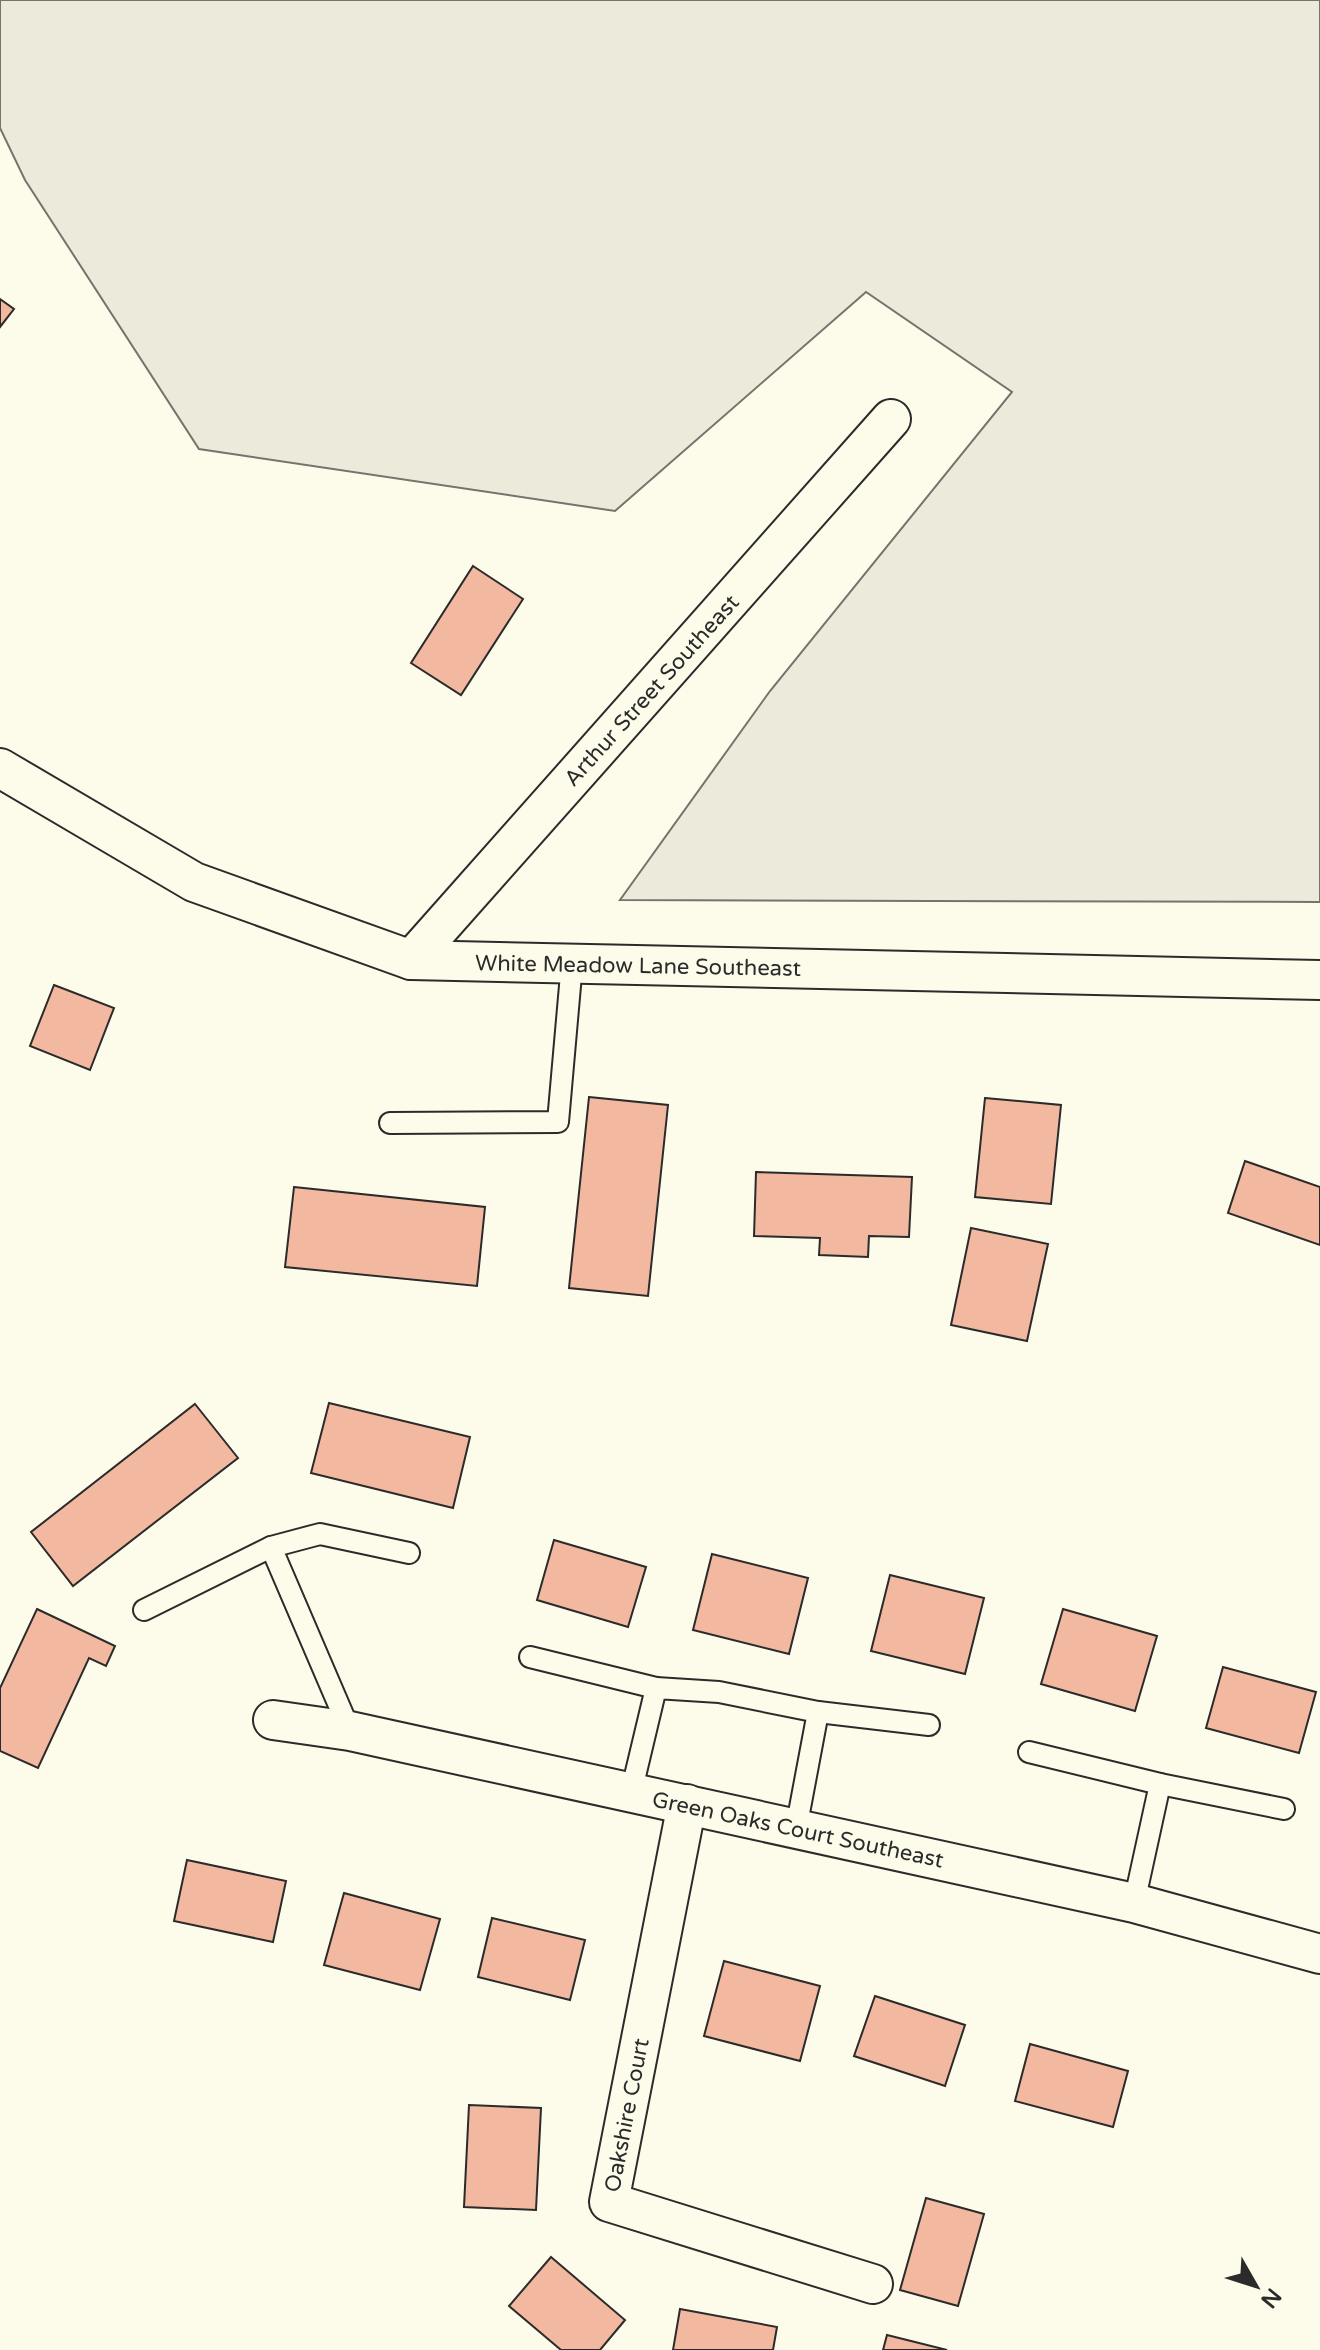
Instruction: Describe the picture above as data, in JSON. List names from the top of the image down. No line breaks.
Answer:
{"streets":{"street":["Arthur Street Southeast","White Meadow Lane Southeast","Green Oaks Court Southeast","Oakshire Court"]},"crossings":[["Arthur Street Southeast","White Meadow Lane Southeast"],["Green Oaks Court Southeast","Oakshire Court"]],"north":"bottom right"}
